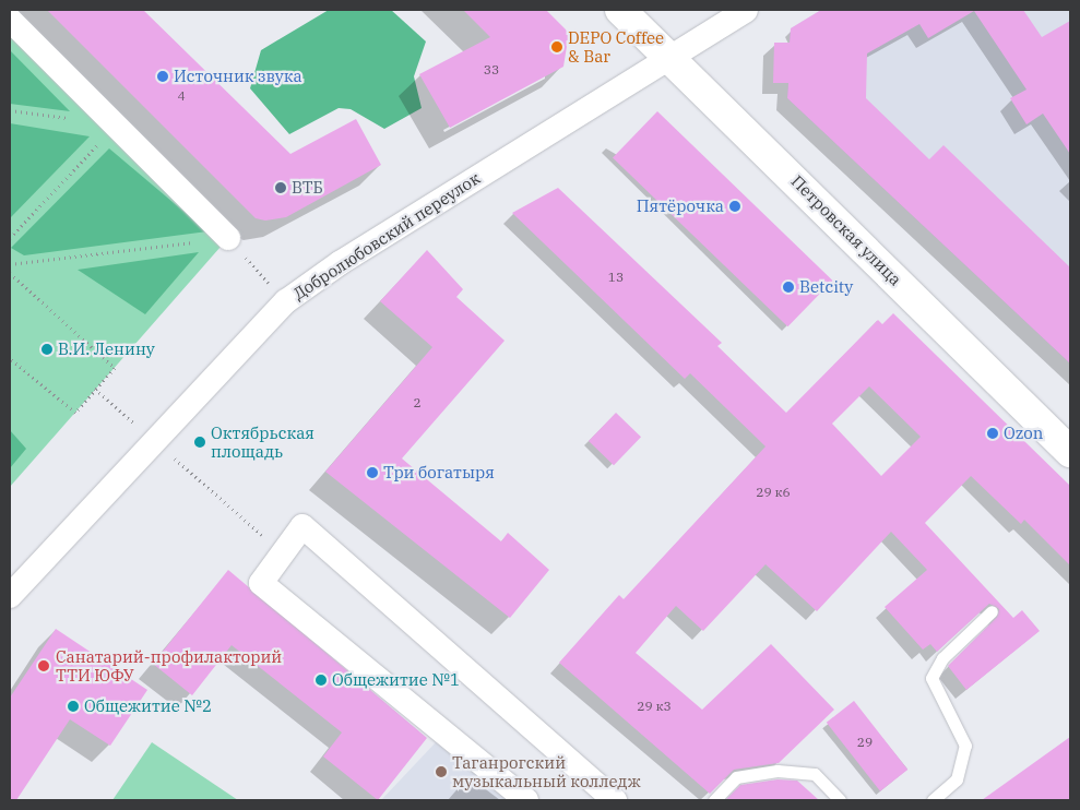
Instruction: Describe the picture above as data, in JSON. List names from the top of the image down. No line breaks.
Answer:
{"streets":{"main road":["Петровская улица"],"street":["Добролюбовский переулок"]},"crossings":[["Петровская улица","Добролюбовский переулок"]],"places":["DEPO Coffee & Bar","Источник звука","ВТБ","Пятёрочка","Betcity","В.И. Ленину","Ozon","Октябрьская площадь","Три богатыря","Санатарий-профилакторий ТТИ ЮФУ","Общежитие №1","Общежитие №2","Таганрогский музыкальный колледж"],"house_numbers":["33","4","13","2","29 к6","29 к3","29"]}
